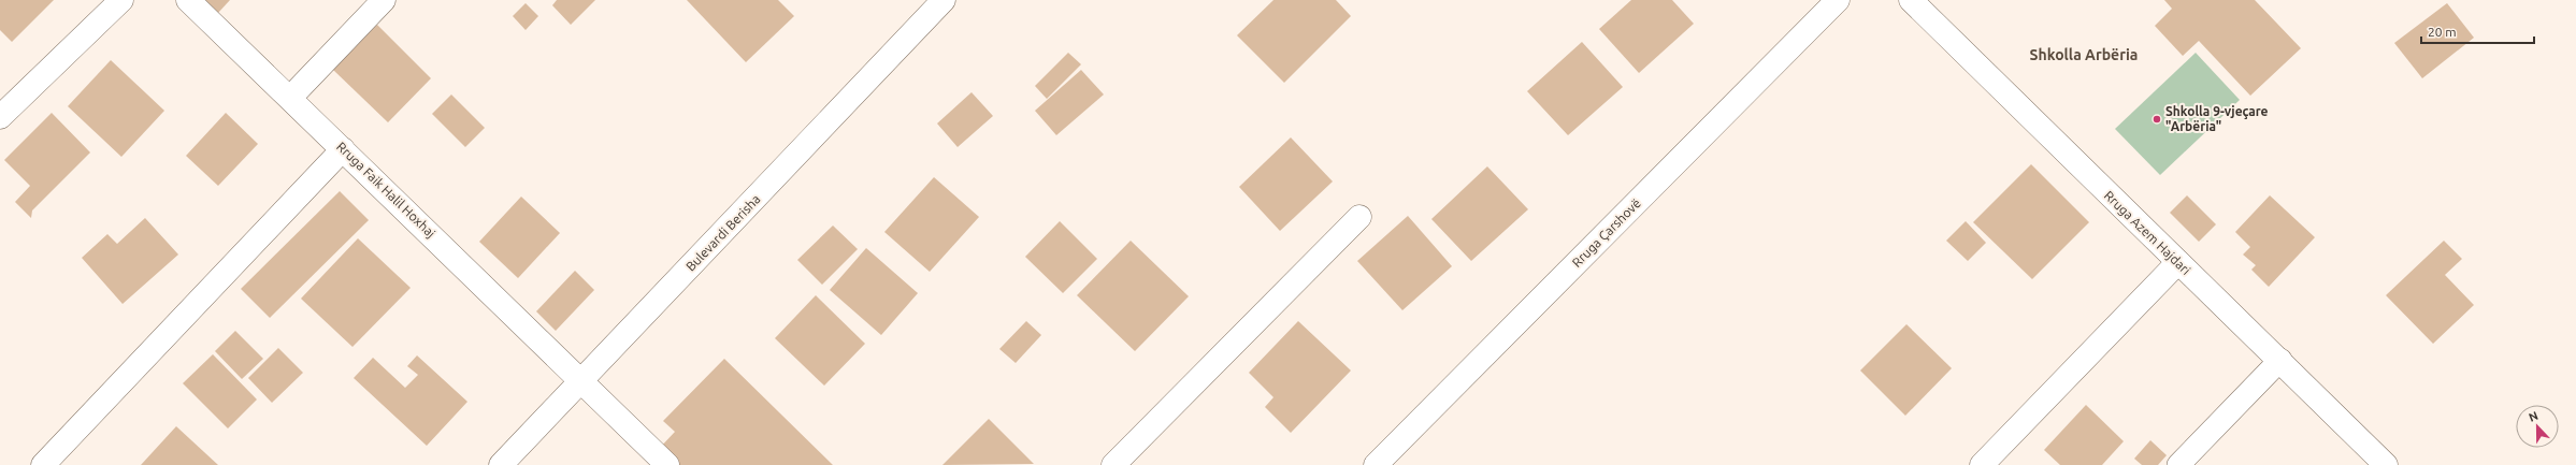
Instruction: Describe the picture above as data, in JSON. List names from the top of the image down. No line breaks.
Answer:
{"streets":{"street":["Rruga Faik Halil Hoxhaj","Bulevardi Berisha","Rruga Çarshovë","Rruga Azem Hajdari"]},"crossings":[["Rruga Faik Halil Hoxhaj","Bulevardi Berisha"]],"districts":["Shkolla Arbëria"],"places":["Shkolla 9-vjeçare \"Arbëria\""],"scale_bar":"20 m","north":"top"}
